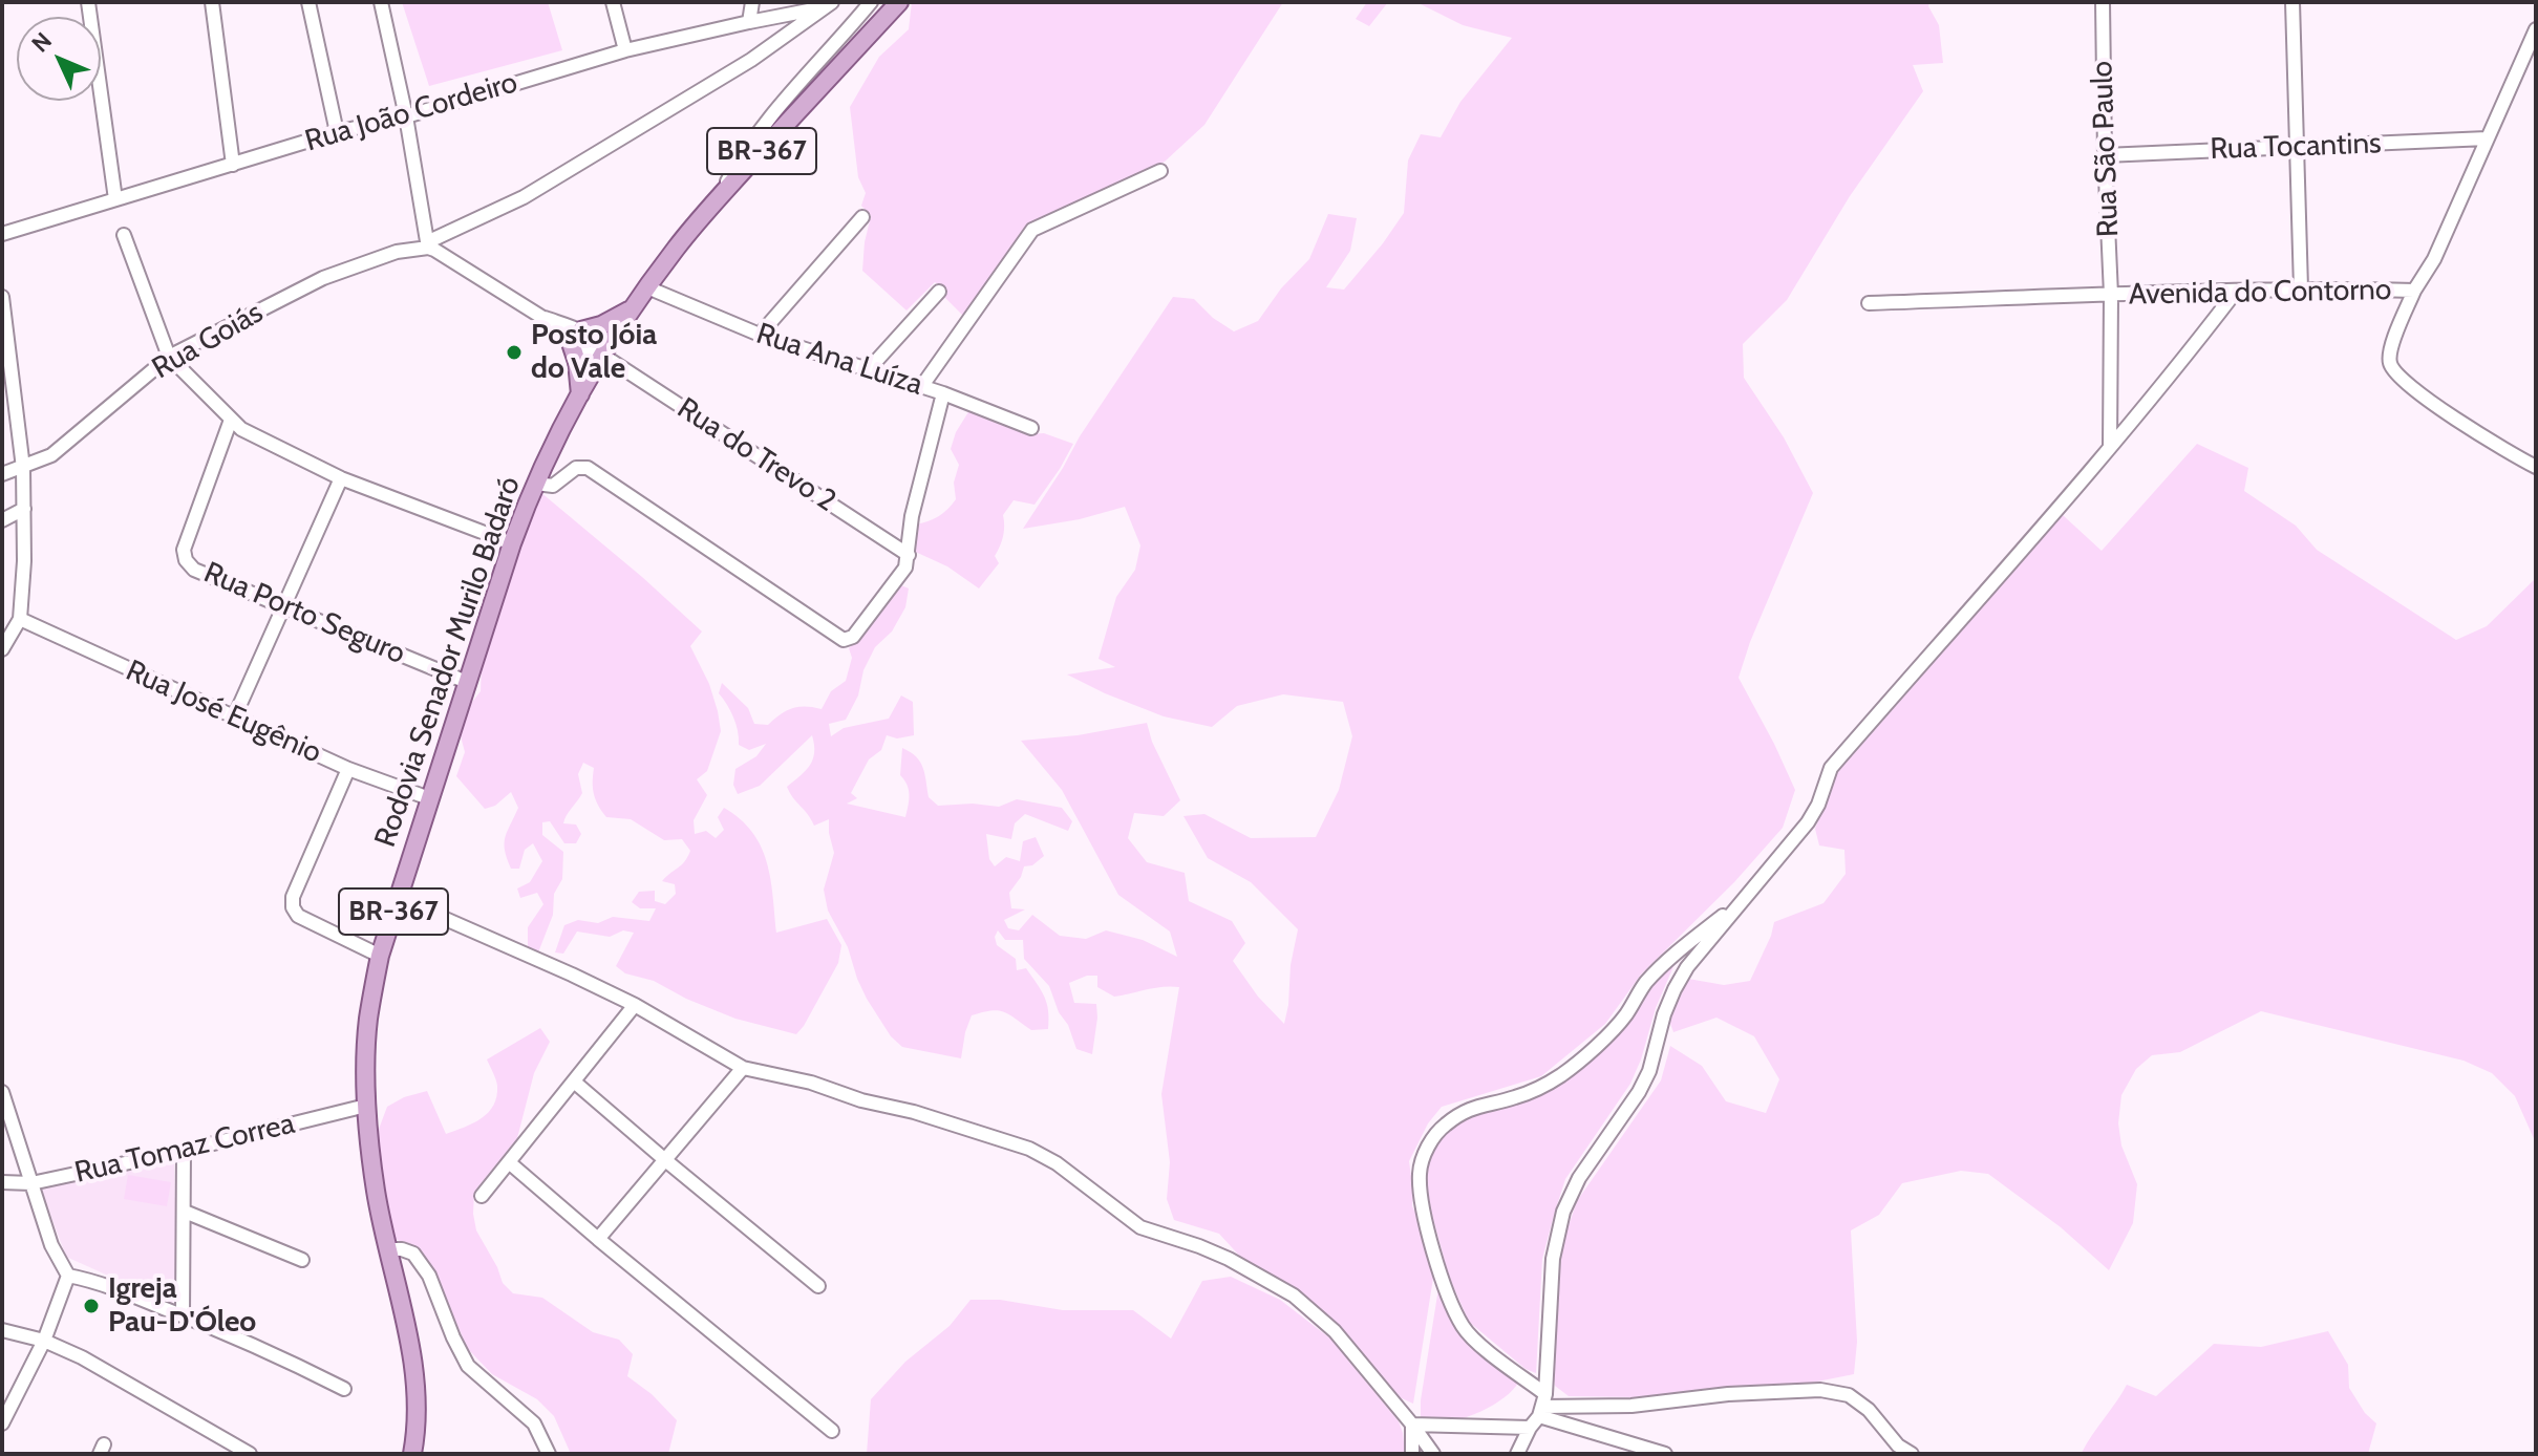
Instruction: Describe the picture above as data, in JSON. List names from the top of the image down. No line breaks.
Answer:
{"streets":{"main road":["BR-367","Rodovia Senador Murilo Badaró"],"street":["Rua João Cordeiro","Rua Tocantins","Rua São Paulo","Avenida do Contorno","Rua Goiás","Rua Ana Luíza","Rua do Trevo 2","Rua Porto Seguro","Rua José Eugênio","Rua Tomaz Correa"]},"crossings":[["Rua João Cordeiro","Rua Goiás"],["Rua Tocantins","Rua São Paulo"],["Rua Tocantins","Avenida do Contorno"],["Rua São Paulo","Avenida do Contorno"],["Rua Ana Luíza","Rodovia Senador Murilo Badaró"],["Rua do Trevo 2","Rodovia Senador Murilo Badaró"],["Rua Porto Seguro","Rodovia Senador Murilo Badaró"],["Rodovia Senador Murilo Badaró","Rua José Eugênio"],["Rodovia Senador Murilo Badaró","Rua Tomaz Correa"]],"places":["Posto Jóia do Vale","Igreja Pau-D'Óleo"],"north":"top left"}
